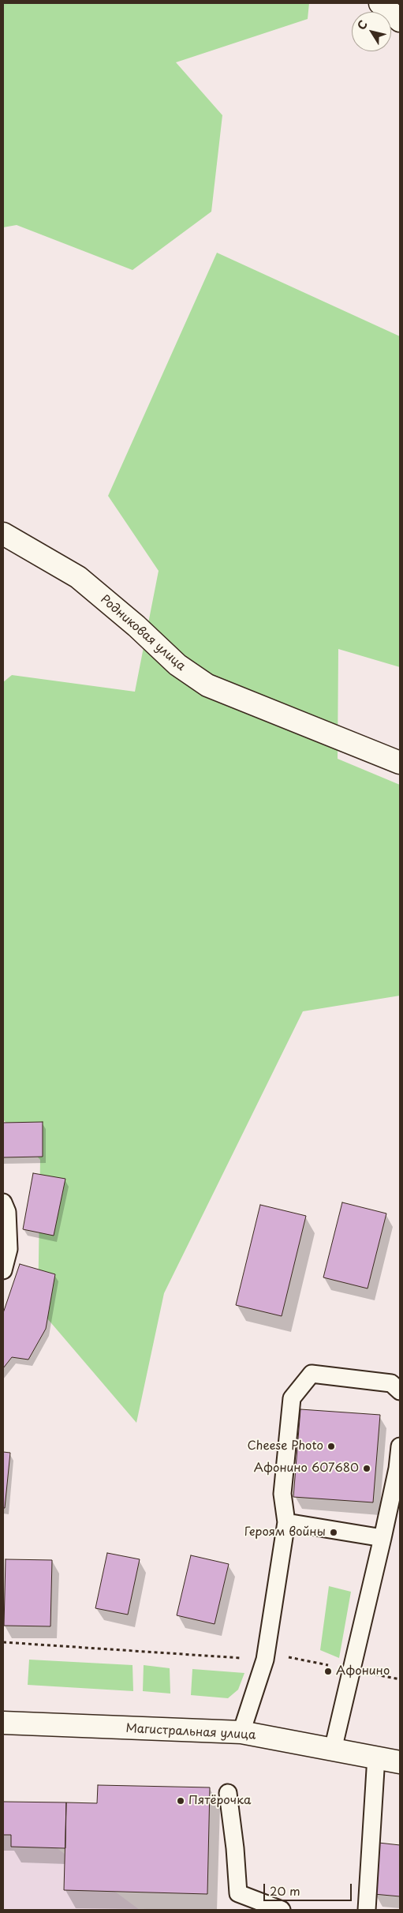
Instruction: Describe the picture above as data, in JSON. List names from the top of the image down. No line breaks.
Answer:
{"streets":{"street":["Родниковая улица","Магистральная улица"]},"places":["Cheese Photo","Афонино 607680","Героям войны","Афонино","Пятёрочка"],"scale_bar":"20 m","north":"top left"}
